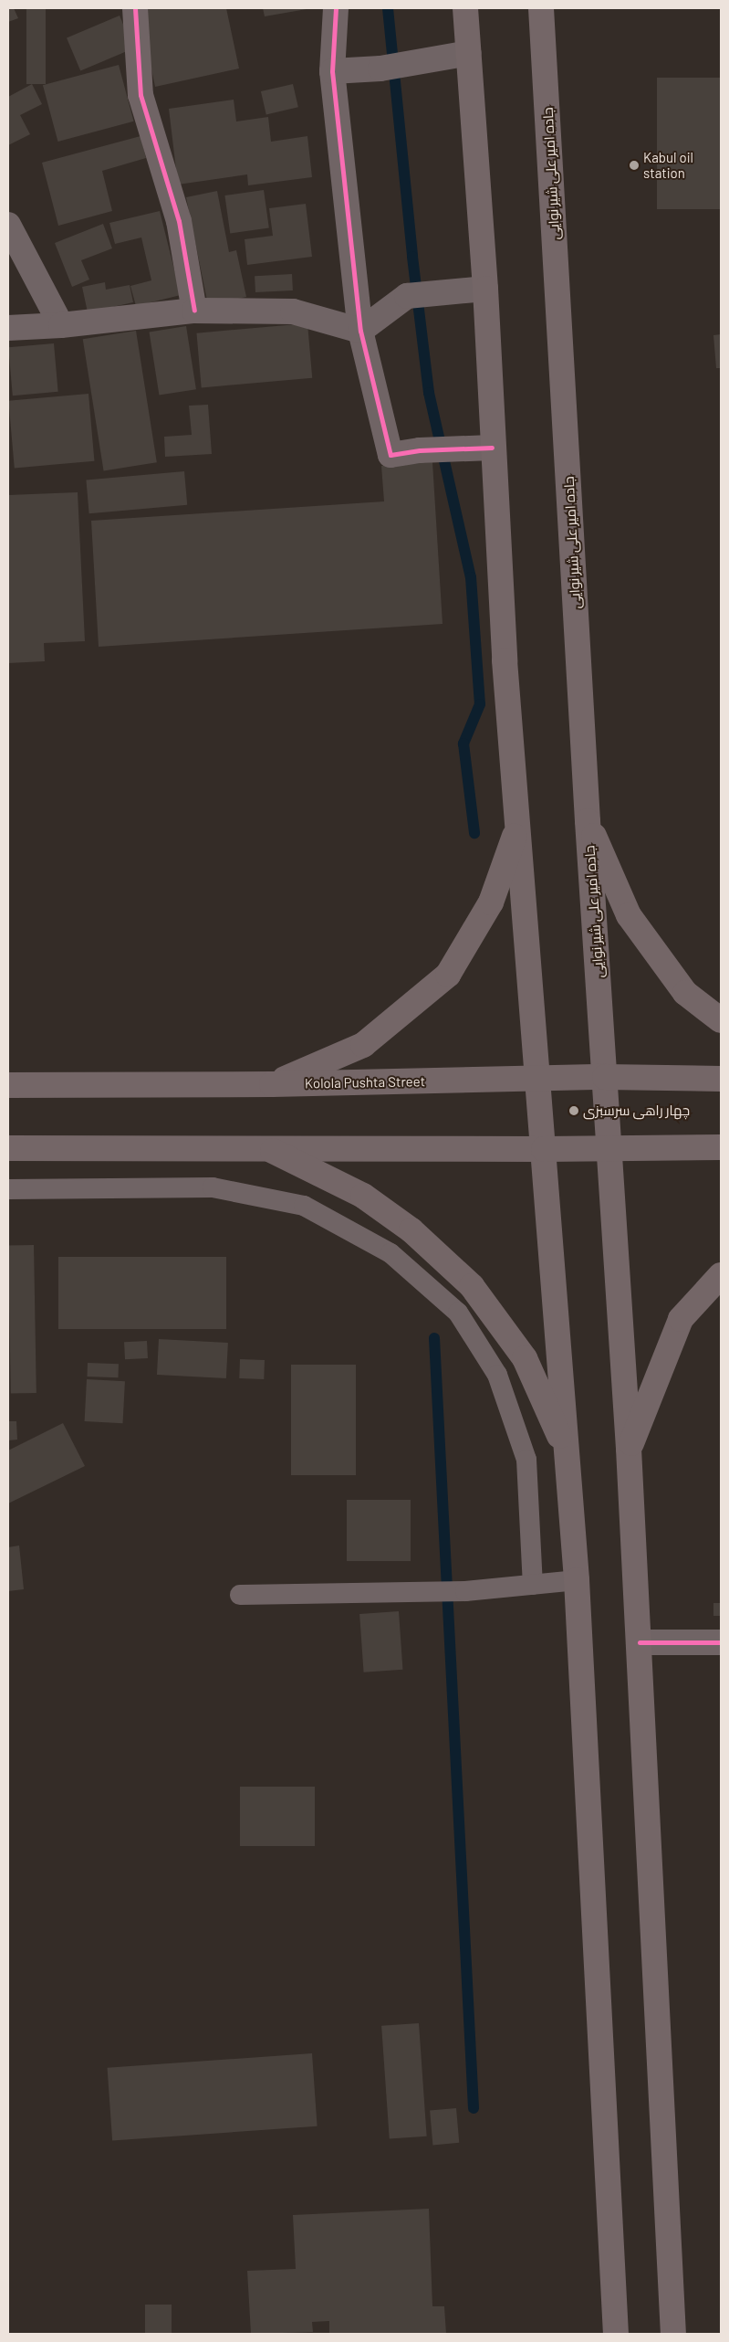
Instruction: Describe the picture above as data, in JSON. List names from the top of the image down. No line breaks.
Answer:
{"streets":{"main road":["جاده امیر علی شیر نوایی","Kolola Pushta Street"]},"crossings":[["جاده امیر علی شیر نوایی","Kolola Pushta Street"]],"places":["Kabul oil station","چهار راهی سرسبزی"]}
